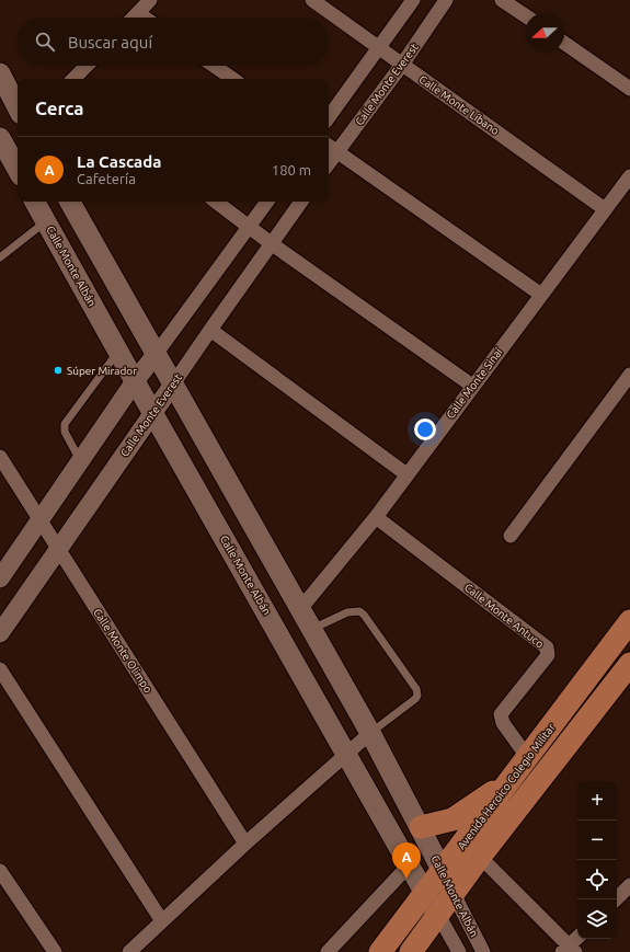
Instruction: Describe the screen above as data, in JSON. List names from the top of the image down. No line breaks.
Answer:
{"streets":{"main road":["Calle Monte Albán","Avenida Heroico Colegio Militar"],"street":["Calle Monte Everest","Calle Monte Líbano","Calle Monte Sinaí","Calle Monte Antuco","Calle Monte Olimpo"]},"crossings":[["Calle Monte Everest","Calle Monte Líbano"],["Calle Monte Everest","Calle Monte Albán"],["Calle Monte Everest","Calle Monte Olimpo"],["Calle Monte Líbano","Calle Monte Sinaí"],["Calle Monte Albán","Calle Monte Sinaí"],["Calle Monte Albán","Avenida Heroico Colegio Militar"],["Calle Monte Sinaí","Calle Monte Antuco"],["Calle Monte Antuco","Avenida Heroico Colegio Militar"]],"places":["Súper Mirador"],"north":"left","page":{"search":"Buscar aquí","heading":"Cerca","list":[{"mark":"A","name":"La Cascada","note":"Cafetería","value":"180 m"}],"map_buttons":["+","−"],"pins":"A"}}
